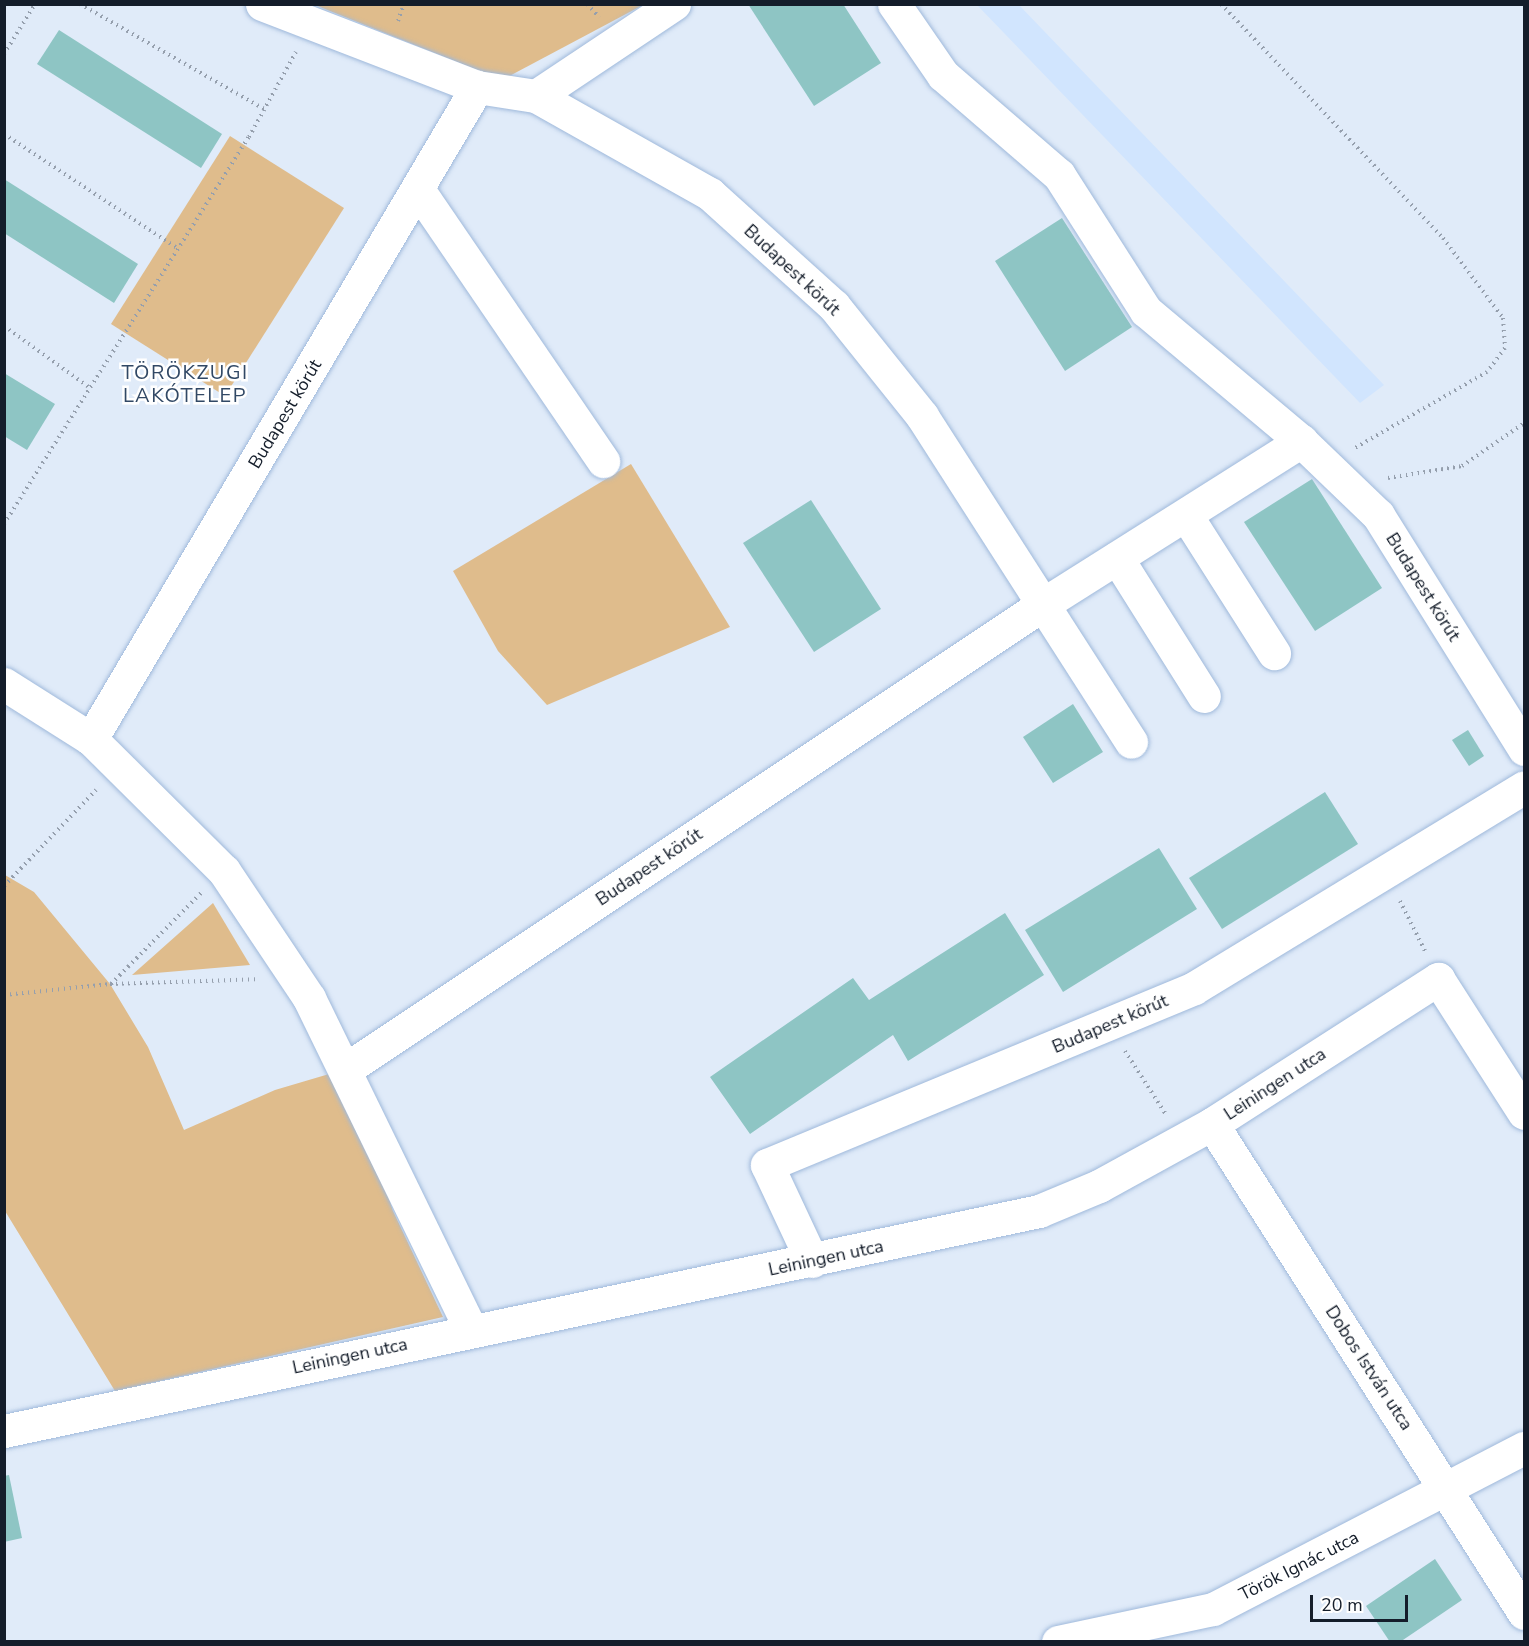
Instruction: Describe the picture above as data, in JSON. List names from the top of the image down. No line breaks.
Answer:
{"streets":{"street":["Budapest körút","Leiningen utca","Dobos István utca","Török Ignác utca"]},"crossings":[["Budapest körút","Leiningen utca"],["Leiningen utca","Dobos István utca"],["Dobos István utca","Török Ignác utca"]],"districts":["TÖRÖKZUGI LAKÓTELEP"],"scale_bar":"20 m"}
